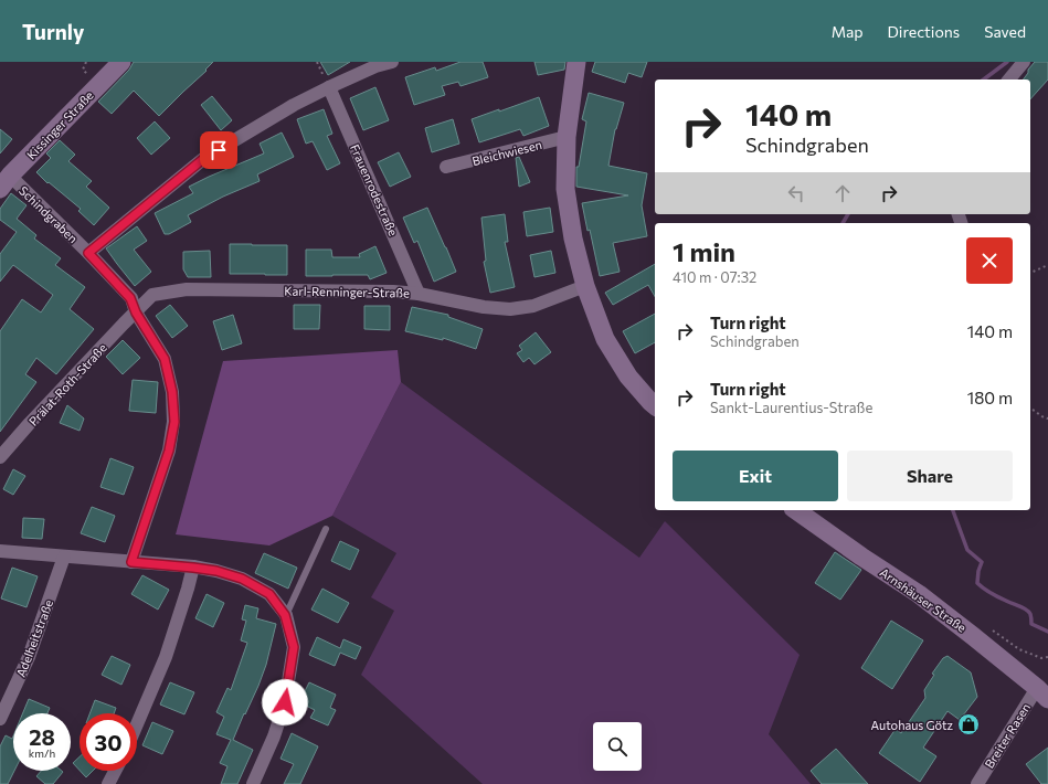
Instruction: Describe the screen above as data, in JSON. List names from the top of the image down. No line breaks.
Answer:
{"streets":{"street":["Kissinger Straße","Bleichwiesen","Frauenrodestraße","Schindgraben","Karl-Renninger-Straße","Prälat-Roth-Straße","Arnshäuser Straße","Adelheitstraße","Breiter Rasen"]},"crossings":[["Kissinger Straße","Schindgraben"],["Frauenrodestraße","Karl-Renninger-Straße"],["Schindgraben","Karl-Renninger-Straße"],["Schindgraben","Prälat-Roth-Straße"],["Karl-Renninger-Straße","Prälat-Roth-Straße"],["Arnshäuser Straße","Breiter Rasen"]],"places":{"shop":["Autohaus Götz"]},"page":{"header":"Turnly","nav":["Map","Directions","Saved"],"turn":["140 m","Schindgraben"],"heading":["1 min","410 m · 07:32"],"list":[{"name":"Turn right","note":"Schindgraben","value":"140 m"},{"name":"Turn right","note":"Sankt-Laurentius-Straße","value":"180 m"}],"buttons":["Exit","Share"],"speed":"28 km/h","limit":"30"}}
